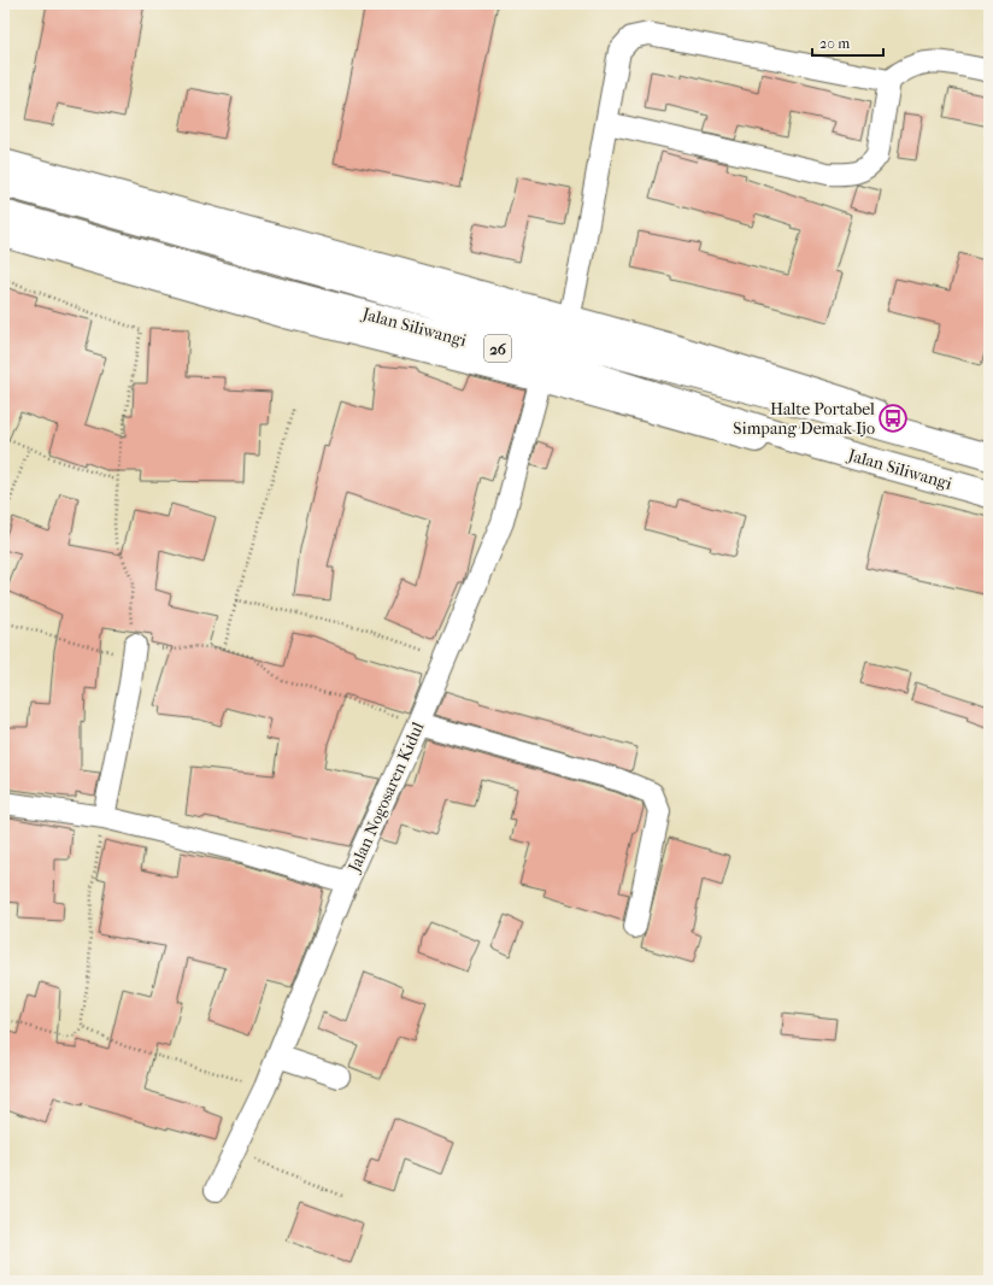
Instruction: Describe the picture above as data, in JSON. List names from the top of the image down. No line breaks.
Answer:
{"streets":{"main road":["Jalan Siliwangi","26"],"street":["Jalan Nogosaren Kidul"]},"places":{"bus stop":["Halte Portabel Simpang Demak Ijo"]},"scale_bar":"20 m"}
